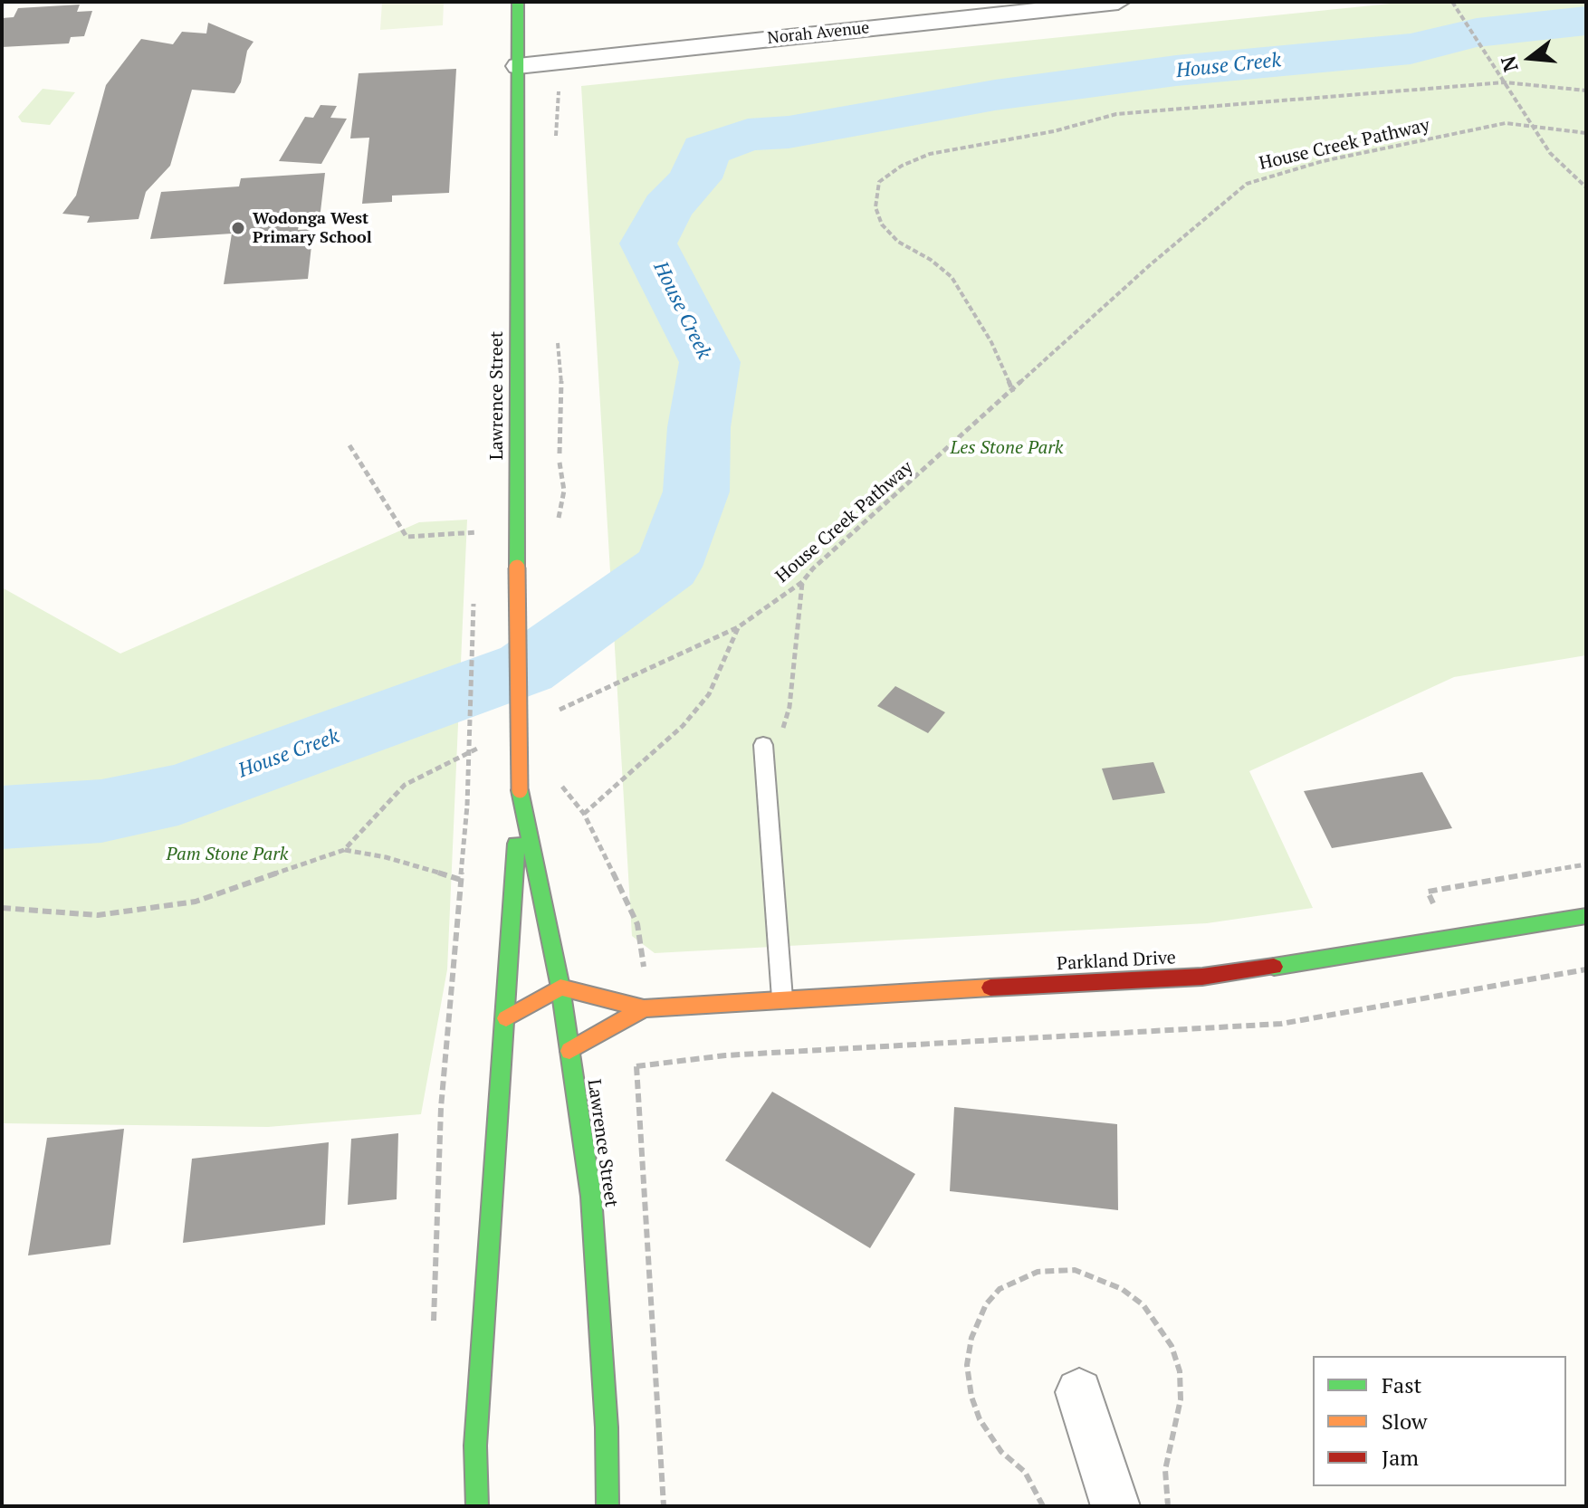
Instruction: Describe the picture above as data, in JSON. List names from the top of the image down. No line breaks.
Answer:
{"streets":{"main road":["Lawrence Street","Parkland Drive"],"street":["Norah Avenue"],"path":["House Creek Pathway"]},"crossings":[["Norah Avenue","Lawrence Street"],["Lawrence Street","Parkland Drive"]],"water":["House Creek"],"parks":["Les Stone Park","Pam Stone Park"],"places":["Wodonga West Primary School"],"legend":["Fast","Slow","Jam"],"north":"left"}
